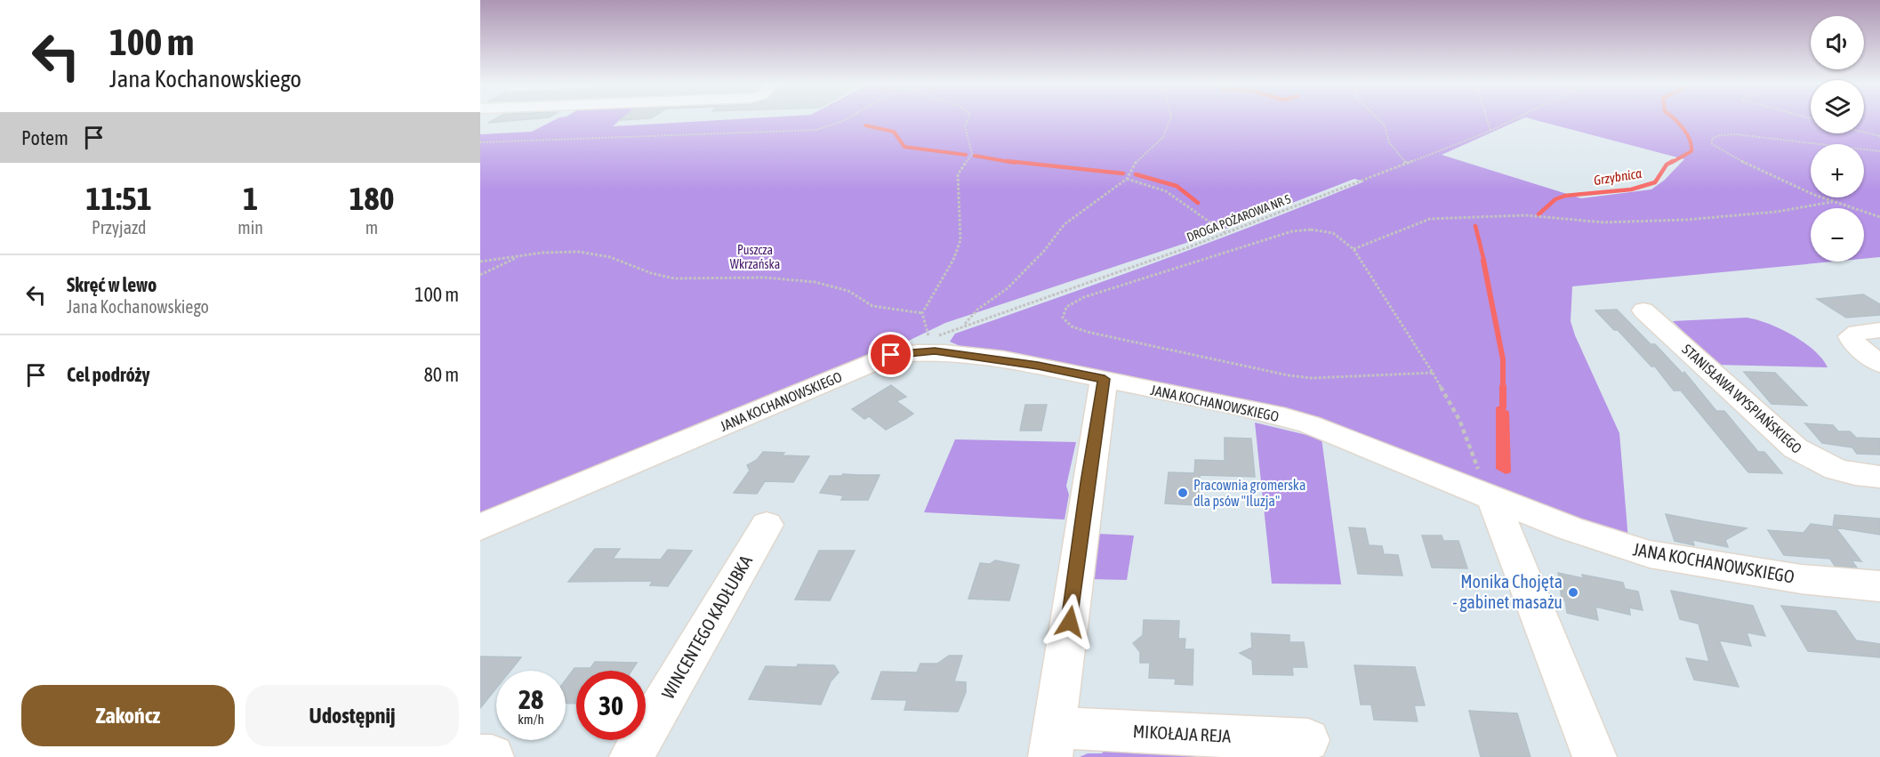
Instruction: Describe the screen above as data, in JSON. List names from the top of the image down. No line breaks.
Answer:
{"streets":{"street":["STANISŁAWA WYSPIAŃSKIEGO","JANA KOCHANOWSKIEGO","WINCENTEGO KADŁUBKA","MIKOŁAJA REJA"],"path":["DROGA POŻAROWA NR 5"]},"crossings":[["DROGA POŻAROWA NR 5","JANA KOCHANOWSKIEGO"],["JANA KOCHANOWSKIEGO","MIKOŁAJA REJA"]],"water":["Grzybnica"],"parks":["Puszcza Wkrzańska"],"places":["Pracownia gromerska dla psów \"Iluzja\"","Monika Chojęta - gabinet masażu"],"page":{"turn":["100 m","Jana Kochanowskiego"],"map_buttons":["+","−"],"then":"Potem","eta":["11:51","Przyjazd","1","min","180","m"],"list":[{"name":"Skręć w lewo","note":"Jana Kochanowskiego","value":"100 m"},{"name":"Cel podróży","value":"80 m"}],"speed":"28 km/h","limit":"30","buttons":["Zakończ","Udostępnij"]}}
